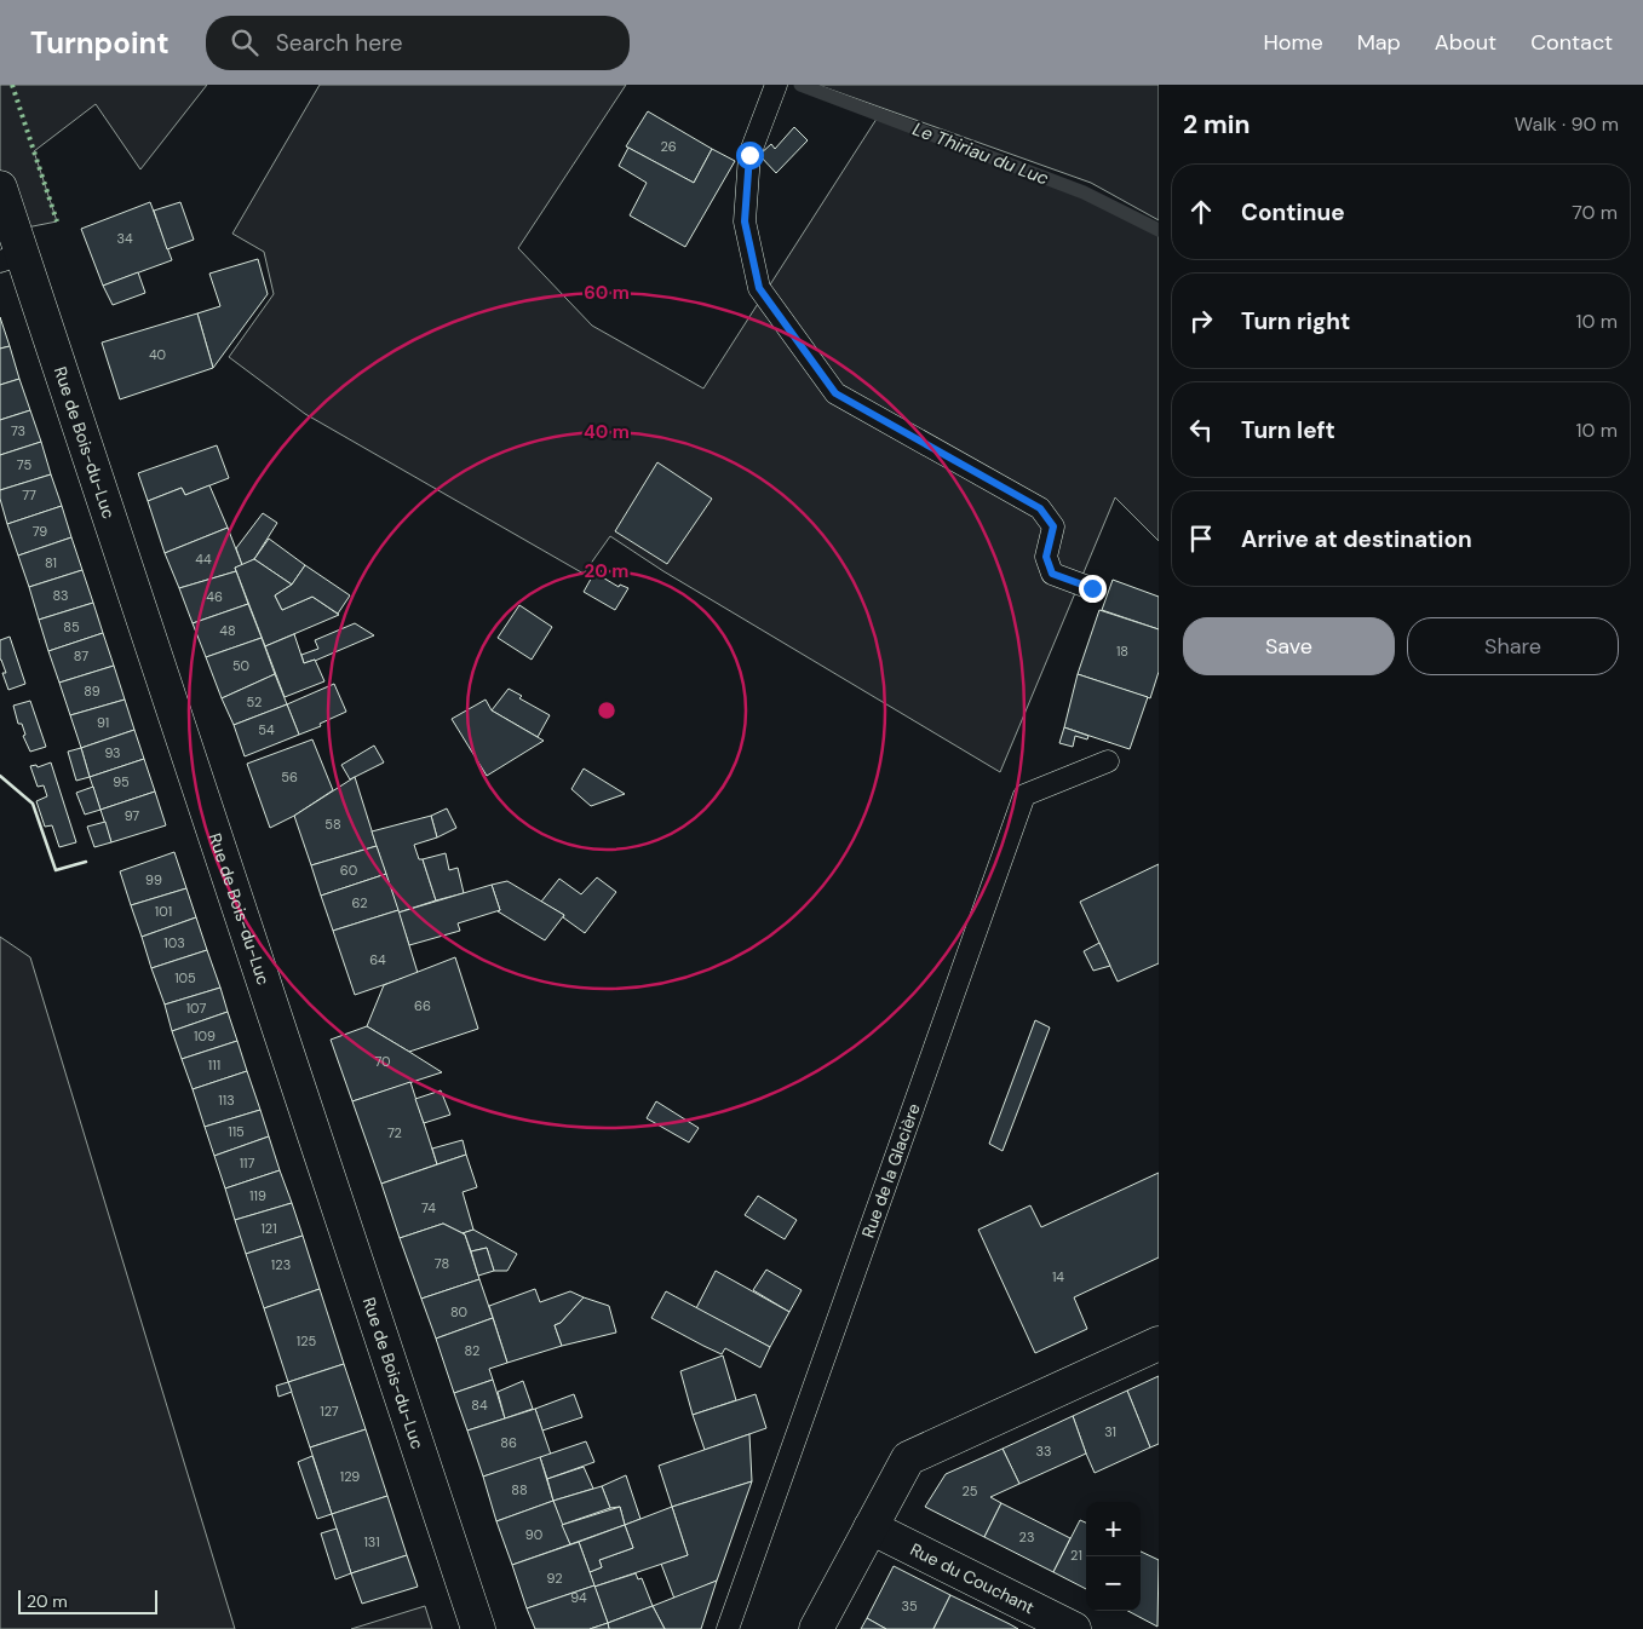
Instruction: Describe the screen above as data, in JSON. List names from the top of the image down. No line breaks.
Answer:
{"streets":{"street":["Rue de Bois-du-Luc","Rue du Couchant"],"lane":["Rue de la Glacière"]},"water":["Le Thiriau du Luc"],"house_numbers":["26","34","40","73","75","77","79","44","81","83","46","85","48","18","87","50","89","52","91","54","93","56","95","97","58","60","99","62","101","103","64","105","66","107","109","70","111","113","115","72","117","119","74","121","78","123","14","80","125","82","84","127","31","86","33","129","88","25","90","23","131","21","92","94","35"],"scale_bar":"20 m","page":{"header":"Turnpoint","search":"Search here","nav":["Home","Map","About","Contact"],"heading":["2 min","Walk · 90 m"],"list":[["Continue","70 m"],["Turn right","10 m"],["Turn left","10 m"],"Arrive at destination"],"buttons":["Save","Share"],"map_buttons":["+","−"],"scale":"20 m"},"rings":["60 m","40 m","20 m"]}
